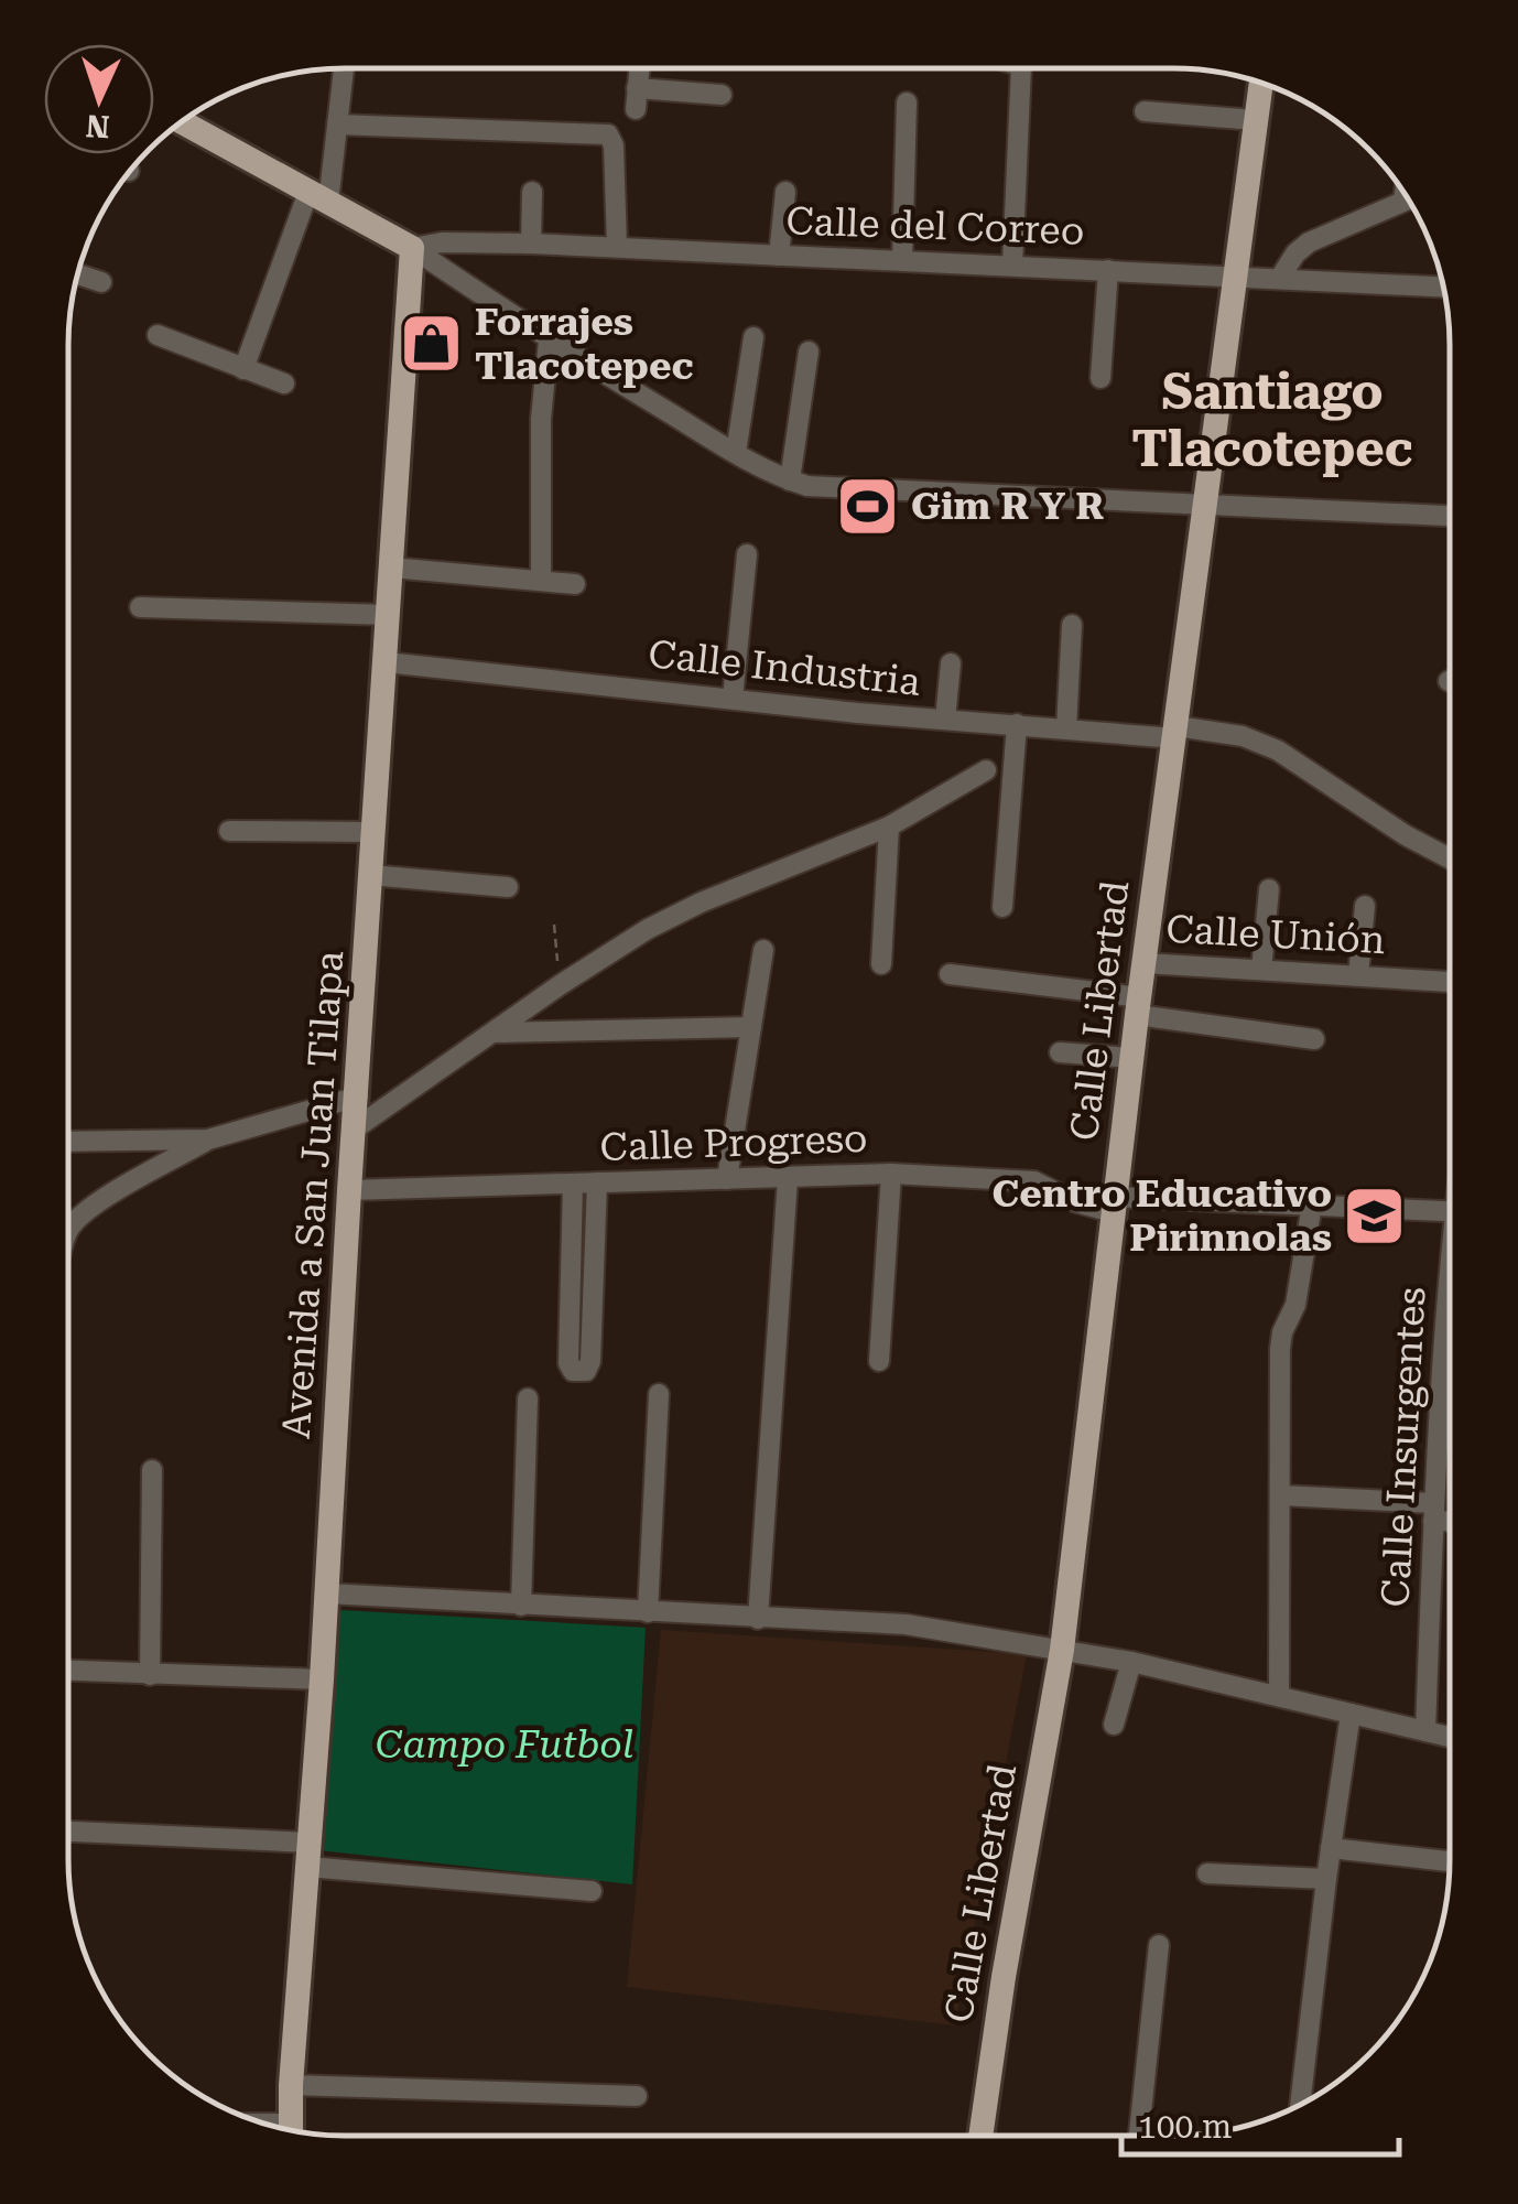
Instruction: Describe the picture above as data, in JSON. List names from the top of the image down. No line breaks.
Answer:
{"streets":{"main road":["Calle Libertad","Avenida a San Juan Tilapa"],"street":["Calle del Correo","Calle Industria","Calle Unión","Calle Progreso","Calle Insurgentes"]},"crossings":[["Calle del Correo","Calle Libertad"],["Calle del Correo","Avenida a San Juan Tilapa"],["Calle Industria","Calle Libertad"],["Calle Industria","Avenida a San Juan Tilapa"],["Calle Unión","Calle Libertad"],["Calle Libertad","Calle Progreso"],["Calle Progreso","Avenida a San Juan Tilapa"]],"districts":["Santiago Tlacotepec"],"parks":["Campo Futbol"],"places":{"shop":["Forrajes Tlacotepec"],"sports":["Gim R Y R"],"school or university":["Centro Educativo Pirinnolas"]},"scale_bar":"100 m","north":"bottom"}
